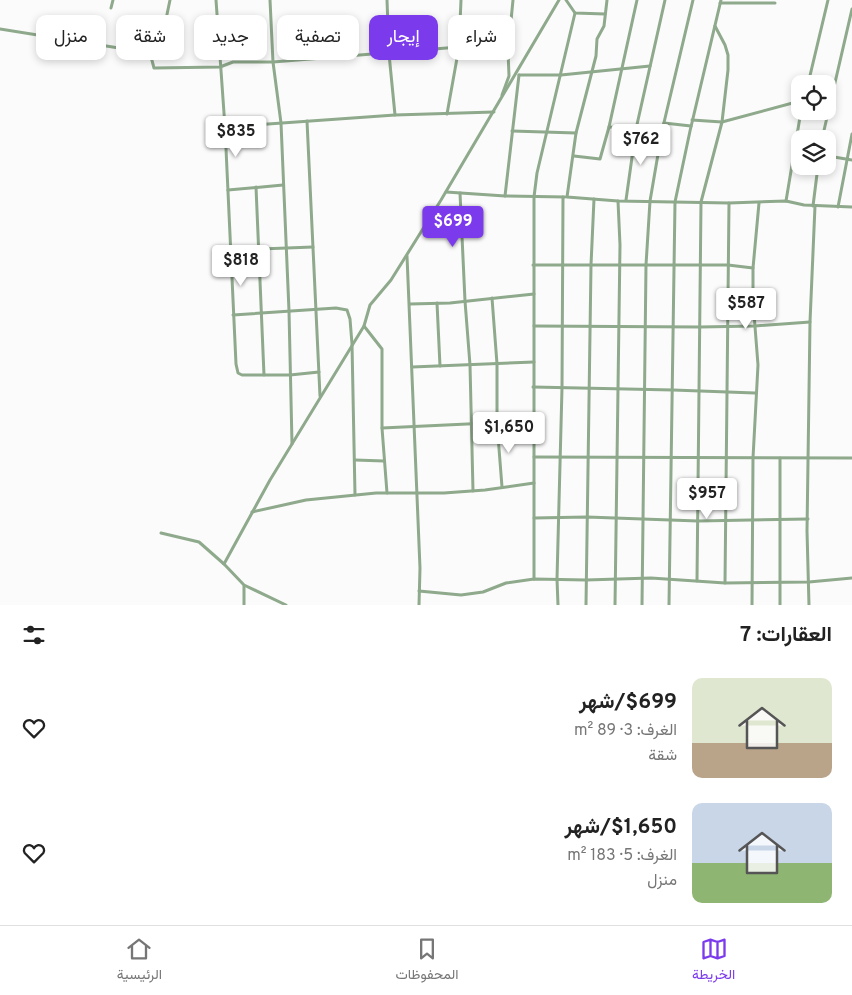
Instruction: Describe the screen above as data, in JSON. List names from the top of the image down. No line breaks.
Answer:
{"page":{"chip":["شراء","إيجار","تصفية","جديد","شقة","منزل"],"price":["$835","$762","$699","$818","$587","$1,650","$957"],"heading":"العقارات: 7","list":[{"name":"$699/شهر","note":"الغرف: 3 · 89 m² · شقة"},{"name":"$1,650/شهر","note":"الغرف: 5 · 183 m² · منزل"}],"tabs":["الخريطة","المحفوظات","الرئيسية"]}}
